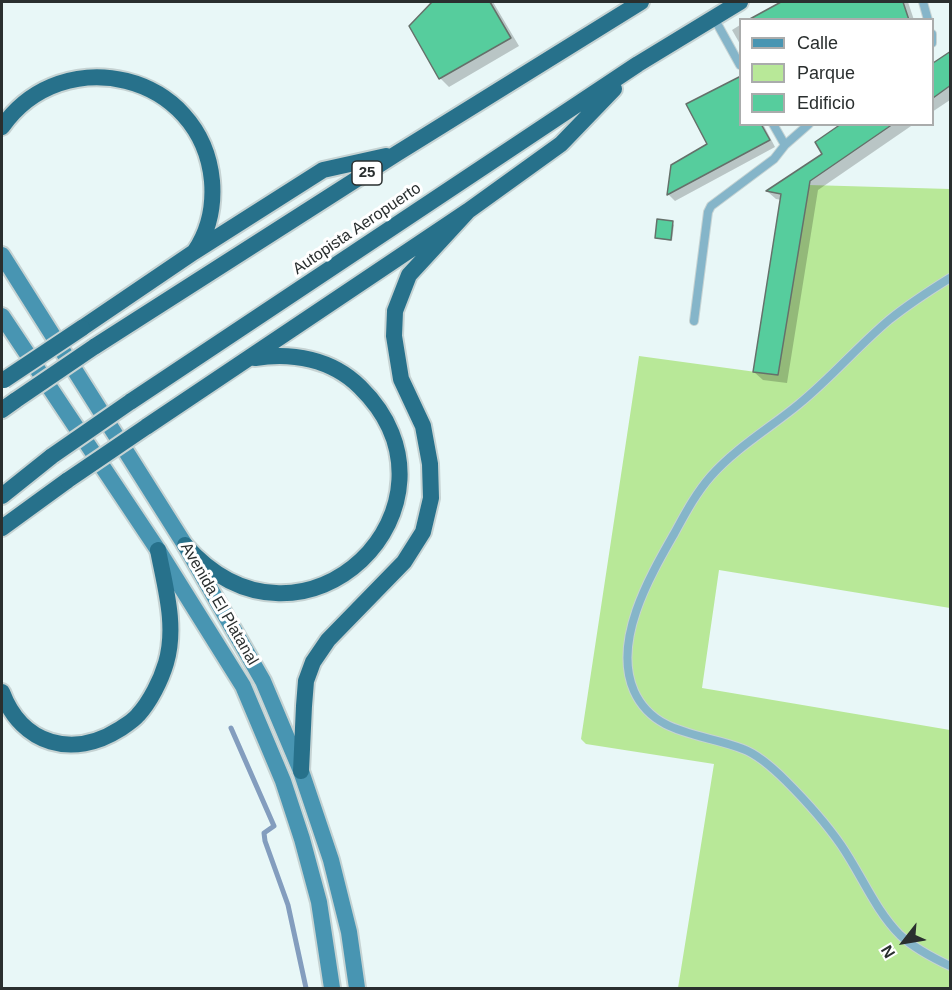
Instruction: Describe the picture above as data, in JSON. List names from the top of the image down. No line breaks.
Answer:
{"streets":{"highway":["25","Autopista Aeropuerto"],"main road":["Avenida El Platanal"]},"legend":["Calle","Parque","Edificio"],"north":"bottom left"}
